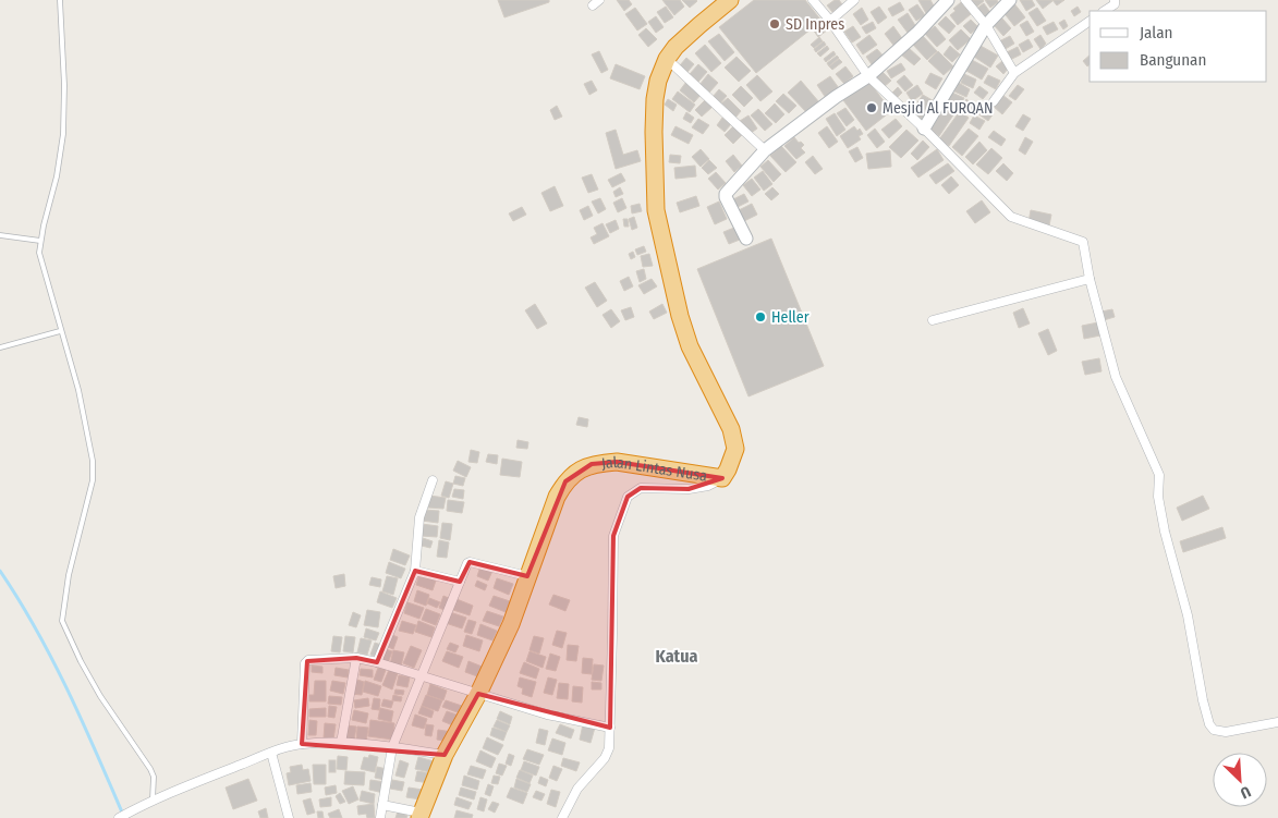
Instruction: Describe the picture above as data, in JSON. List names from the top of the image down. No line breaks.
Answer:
{"streets":{"highway":["Jalan Lintas Nusa"]},"districts":["Katua"],"places":["SD Inpres","Mesjid Al FURQAN","Heller"],"legend":["Jalan","Bangunan"],"north":"bottom right"}
